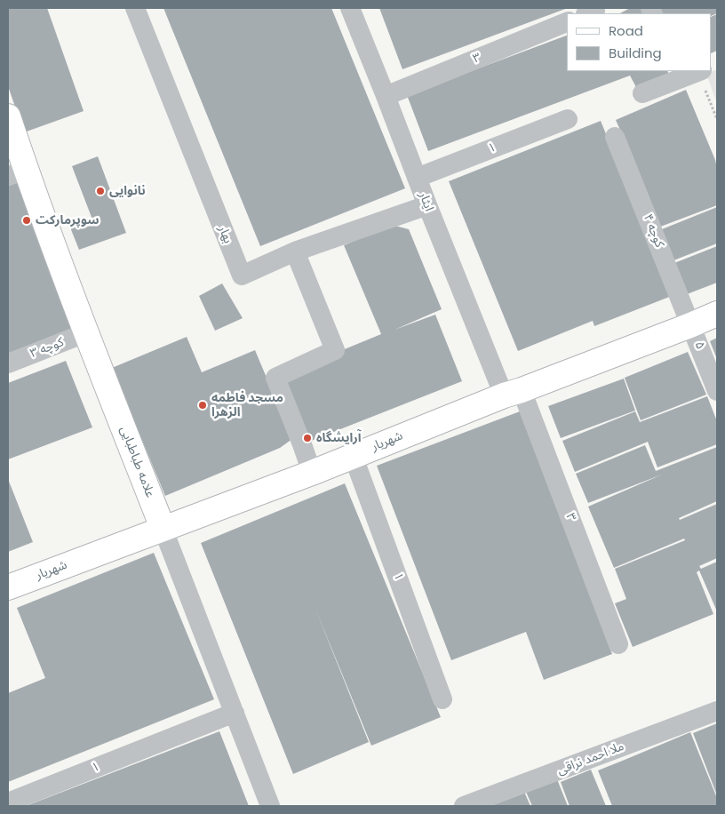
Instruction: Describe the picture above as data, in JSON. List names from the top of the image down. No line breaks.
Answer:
{"streets":{"main road":["شهریار","علامه طباطبایی"],"street":["۳","۱","ایثار","کوچه ۴","بهار","۵","کوچه ۳","ملا احمد نراقی"]},"crossings":[["۳","ایثار"],["۳","شهریار"],["۱","ایثار"],["۱","شهریار"],["۱","علامه طباطبایی"],["ایثار","بهار"],["ایثار","شهریار"],["کوچه ۴","۵"],["کوچه ۴","شهریار"],["۵","شهریار"],["کوچه ۳","علامه طباطبایی"],["شهریار","علامه طباطبایی"]],"places":["نانوایی","سوپرمارکت","مسجد فاطمه الزهرا","آرایشگاه"],"legend":["Road","Building"]}
